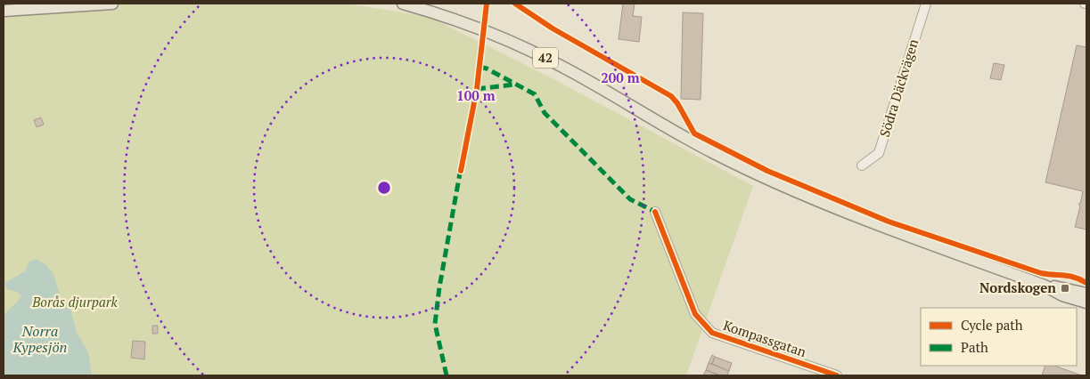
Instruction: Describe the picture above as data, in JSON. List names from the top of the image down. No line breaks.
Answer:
{"streets":{"main road":["42"],"street":["Södra Däckvägen","Kompassgatan"]},"water":["Norra Kypesjön"],"parks":["Borås djurpark"],"places":{"transit":["Nordskogen"]},"legend":["Cycle path","Path"],"rings":["200 m","100 m"]}
